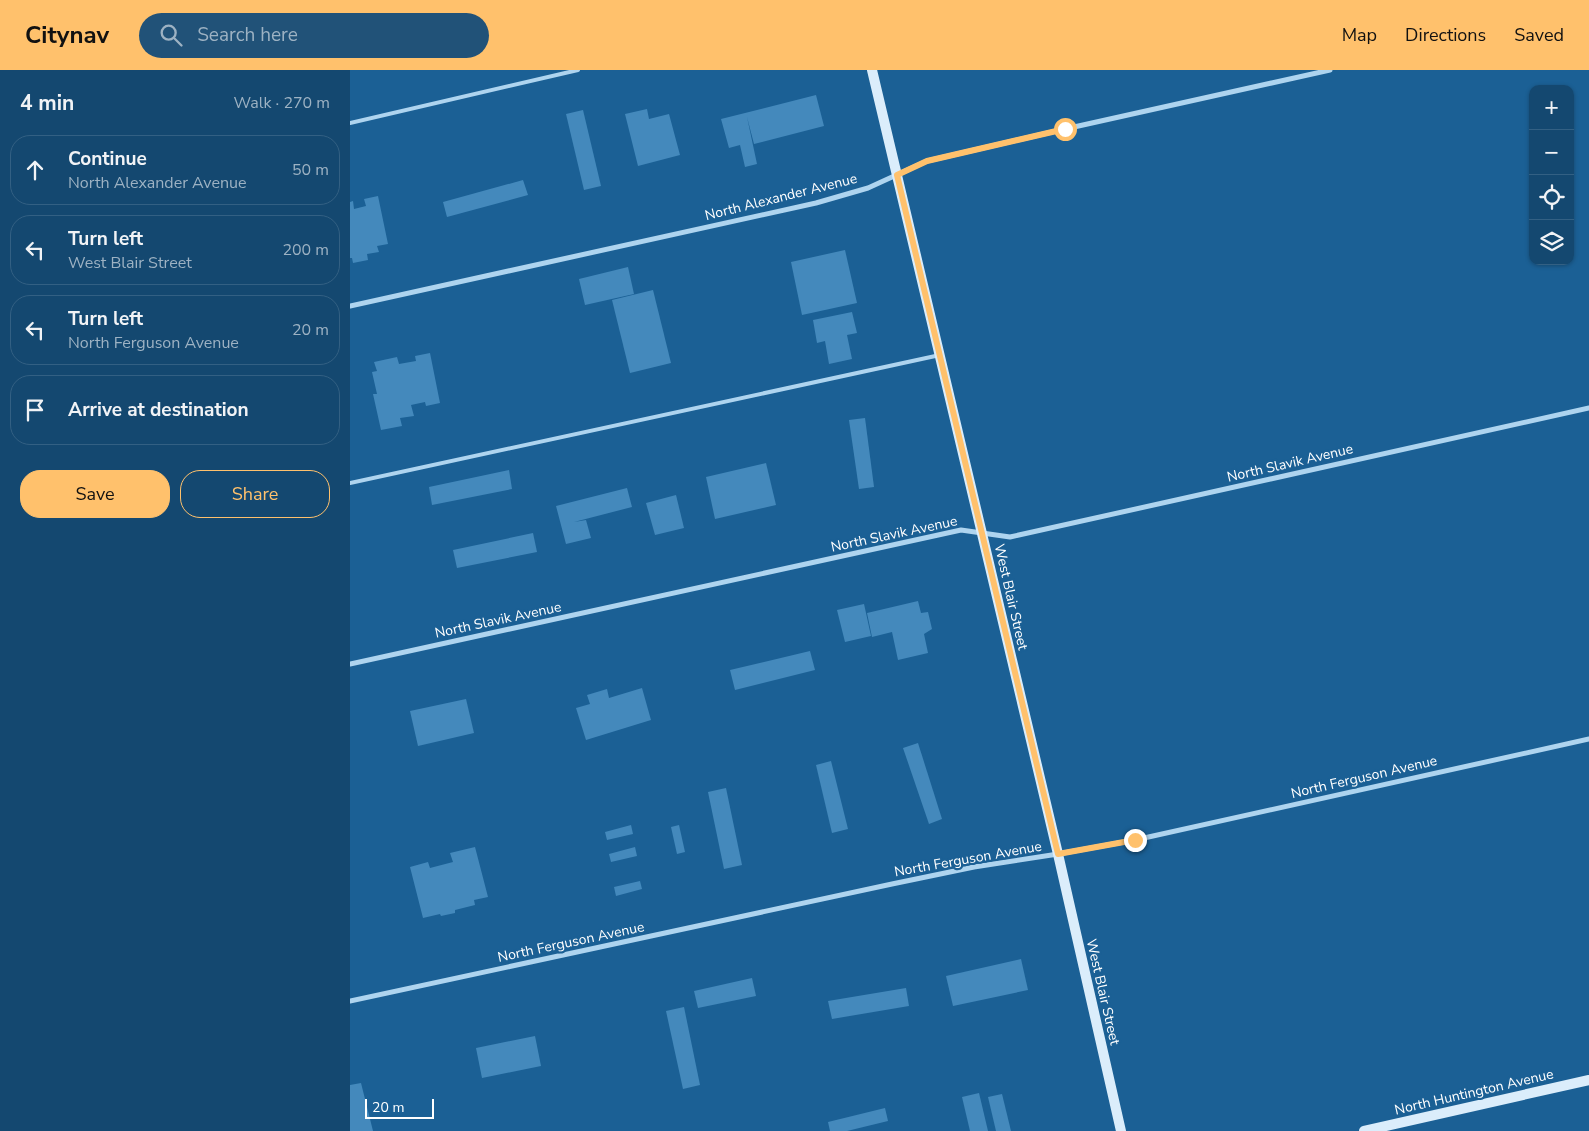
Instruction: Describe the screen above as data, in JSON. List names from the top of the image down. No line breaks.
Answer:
{"streets":{"street":["North Alexander Avenue","North Slavik Avenue","West Blair Street","North Ferguson Avenue","North Huntington Avenue"]},"crossings":[["North Alexander Avenue","West Blair Street"],["North Slavik Avenue","West Blair Street"],["West Blair Street","North Ferguson Avenue"]],"scale_bar":"20 m","page":{"header":"Citynav","search":"Search here","nav":["Map","Directions","Saved"],"heading":["4 min","Walk · 270 m"],"map_buttons":["+","−"],"list":[["Continue","North Alexander Avenue","50 m"],["Turn left","West Blair Street","200 m"],["Turn left","North Ferguson Avenue","20 m"],"Arrive at destination"],"buttons":["Save","Share"],"scale":"20 m"}}
